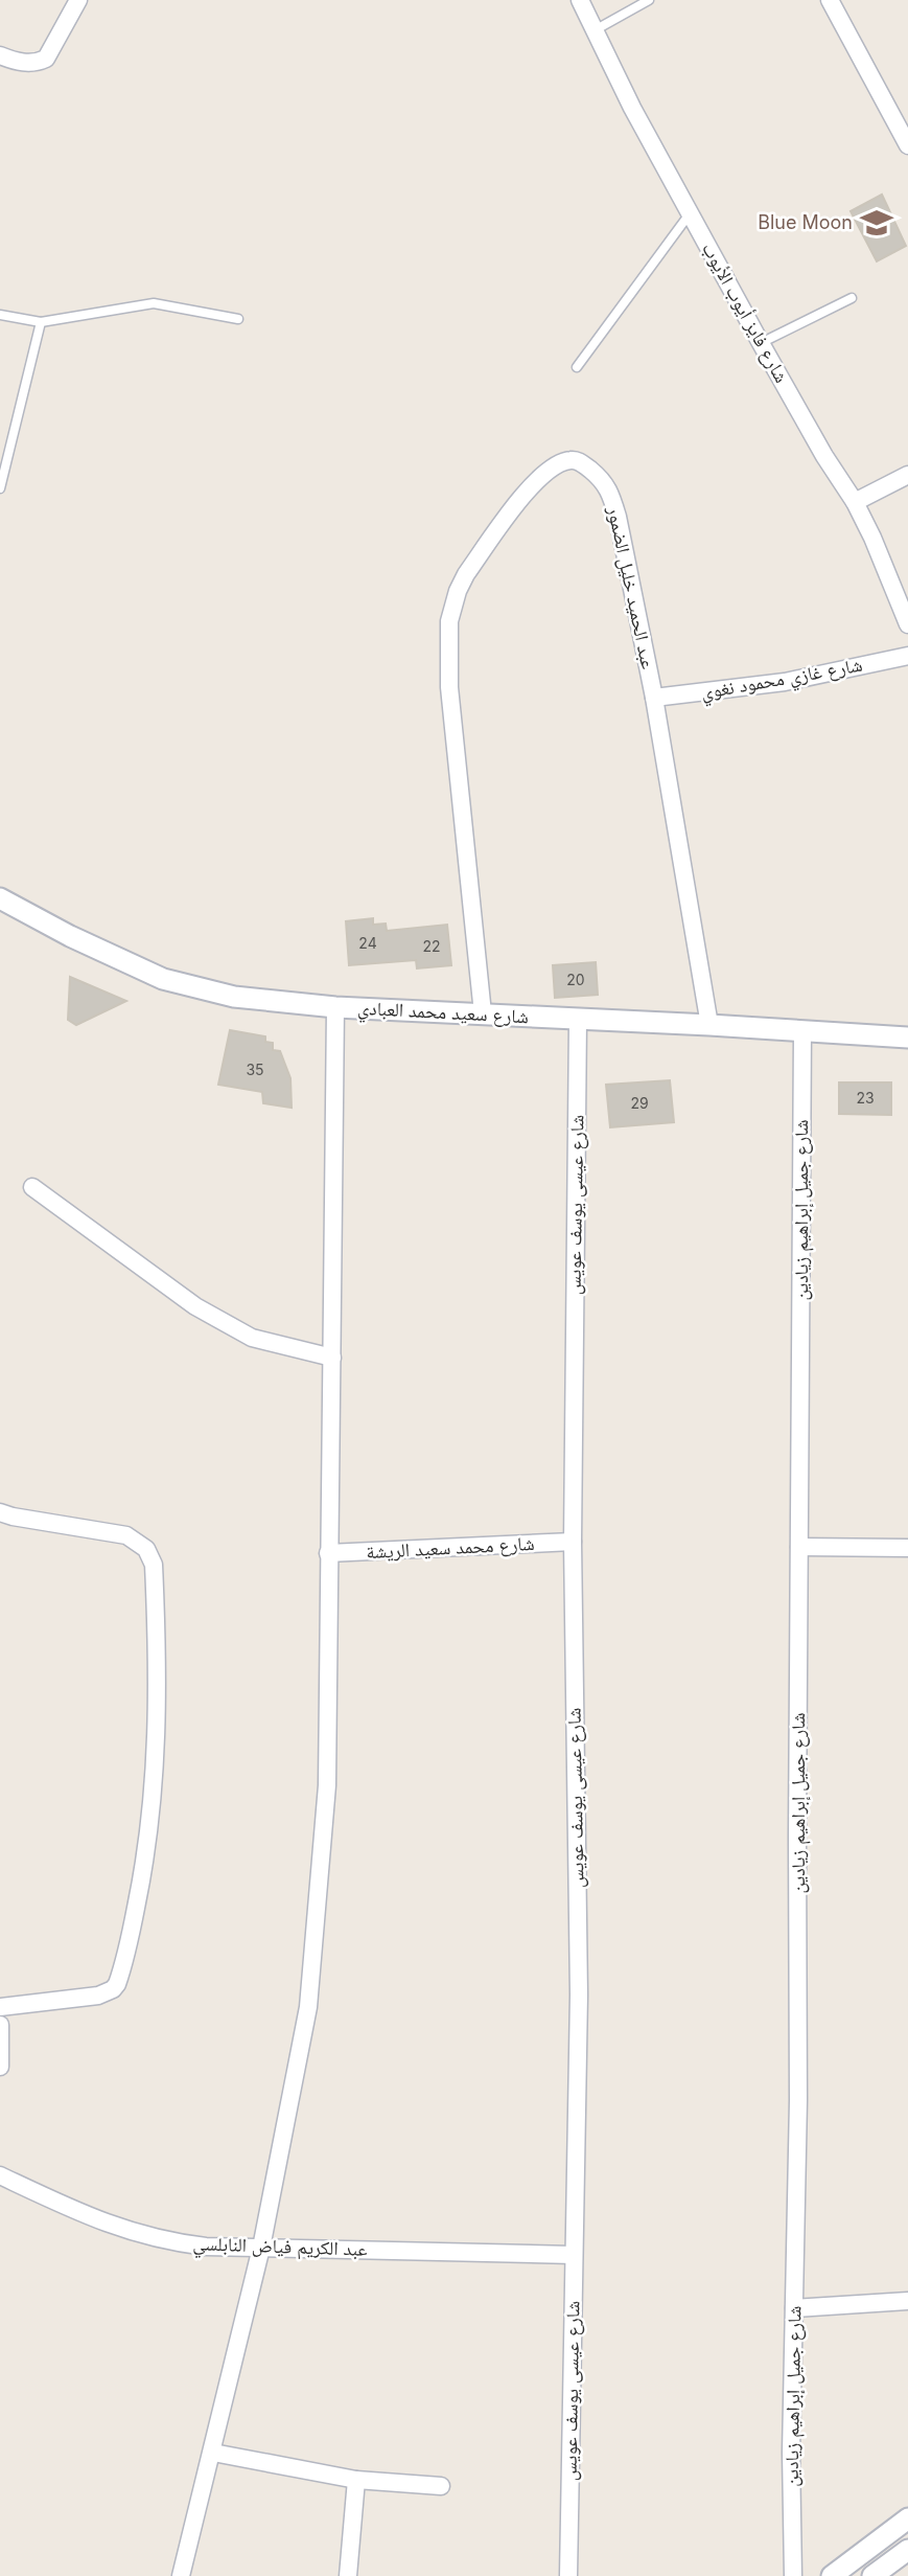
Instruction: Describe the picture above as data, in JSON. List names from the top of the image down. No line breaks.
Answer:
{"streets":{"street":["شارع فايز أيوب الأيوب","عبد الحميد خليل الضمور","شارع غازي محمود نغوي","شارع سعيد محمد العبادي","شارع عيسى يوسف عويس","شارع جميل إبراهيم زيادين","شارع محمد سعيد الريشة","عبد الكريم فياض النابلسي"]},"crossings":[["عبد الحميد خليل الضمور","شارع غازي محمود نغوي"],["عبد الحميد خليل الضمور","شارع سعيد محمد العبادي"],["شارع سعيد محمد العبادي","شارع عيسى يوسف عويس"],["شارع سعيد محمد العبادي","شارع جميل إبراهيم زيادين"],["شارع عيسى يوسف عويس","شارع محمد سعيد الريشة"],["شارع عيسى يوسف عويس","عبد الكريم فياض النابلسي"]],"places":{"school or university":["Blue Moon"]},"house_numbers":["24","22","20","35","23","29"]}
